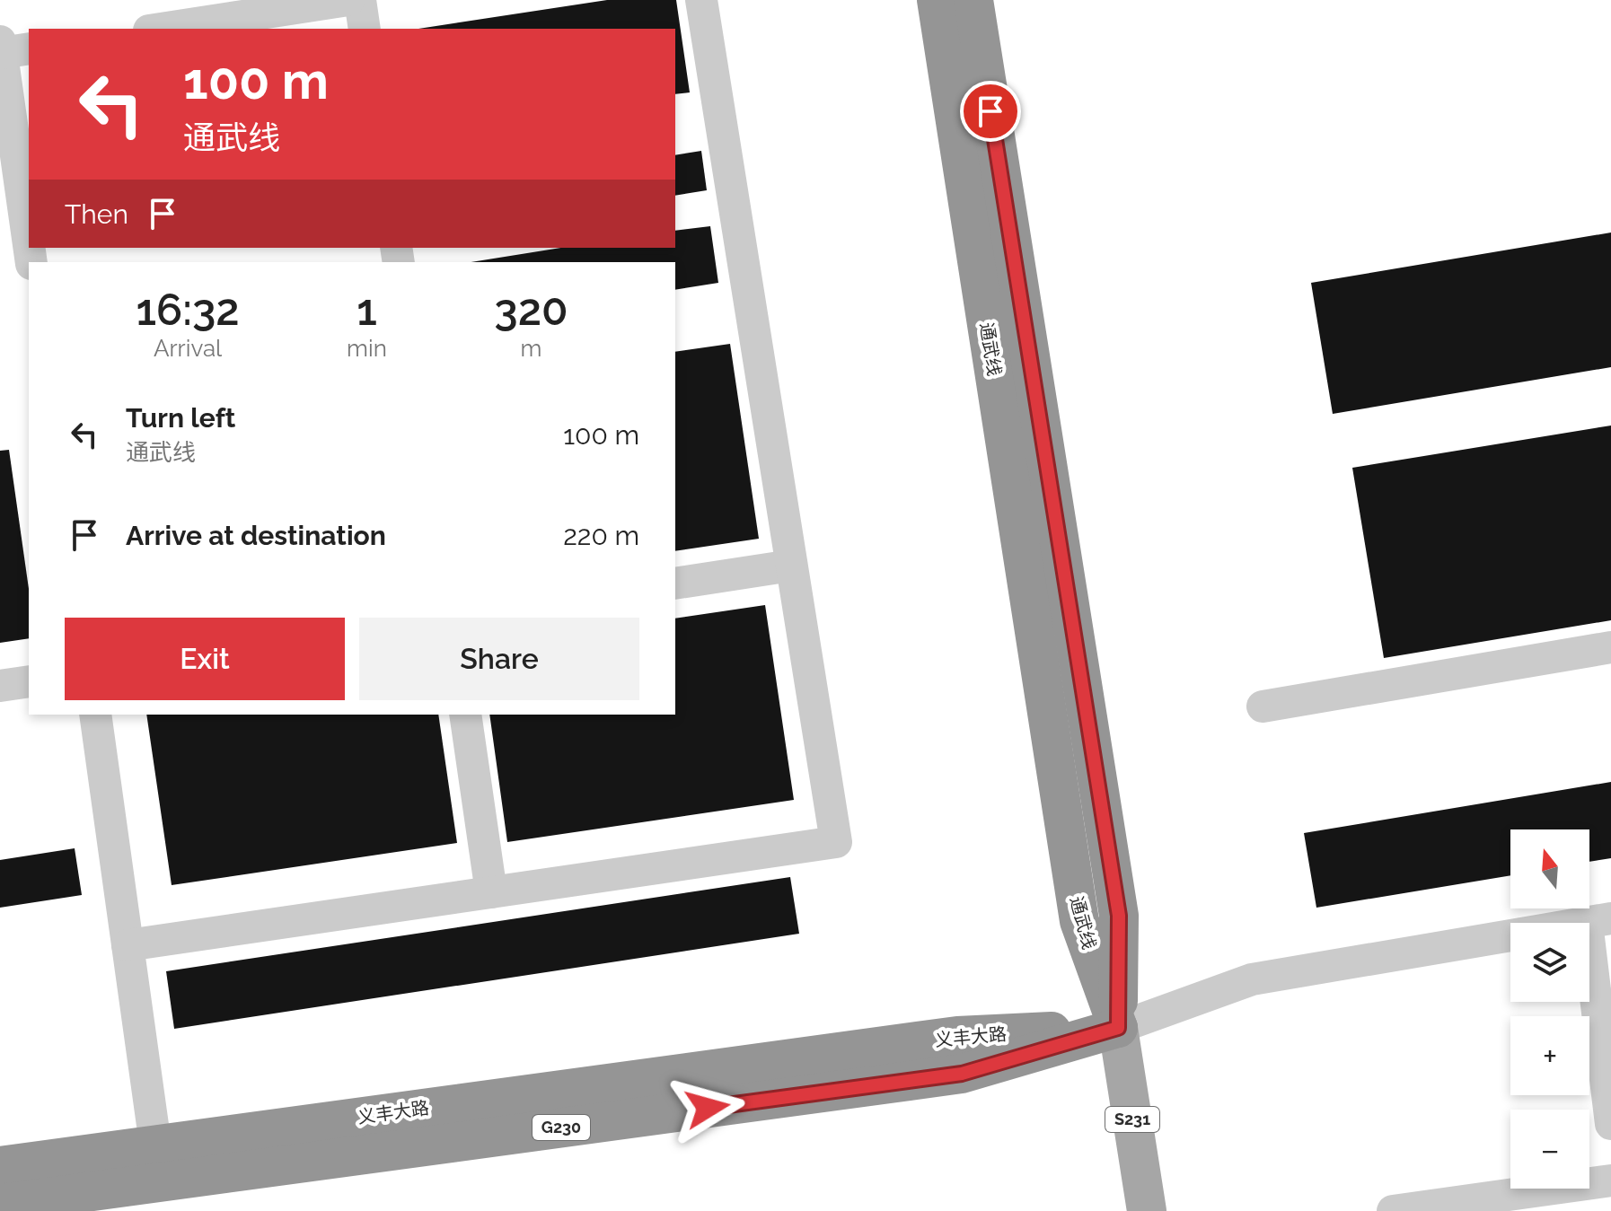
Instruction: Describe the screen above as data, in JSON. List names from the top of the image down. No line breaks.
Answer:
{"streets":{"highway":["通武线","义丰大路","G230"],"main road":["S231"]},"crossings":[["通武线","义丰大路"],["通武线","S231"],["义丰大路","S231"]],"north":"top","page":{"turn":["100 m","通武线"],"then":"Then","eta":["16:32","Arrival","1","min","320","m"],"list":[{"name":"Turn left","note":"通武线","value":"100 m"},{"name":"Arrive at destination","value":"220 m"}],"buttons":["Exit","Share"],"map_buttons":["+","−"]}}
